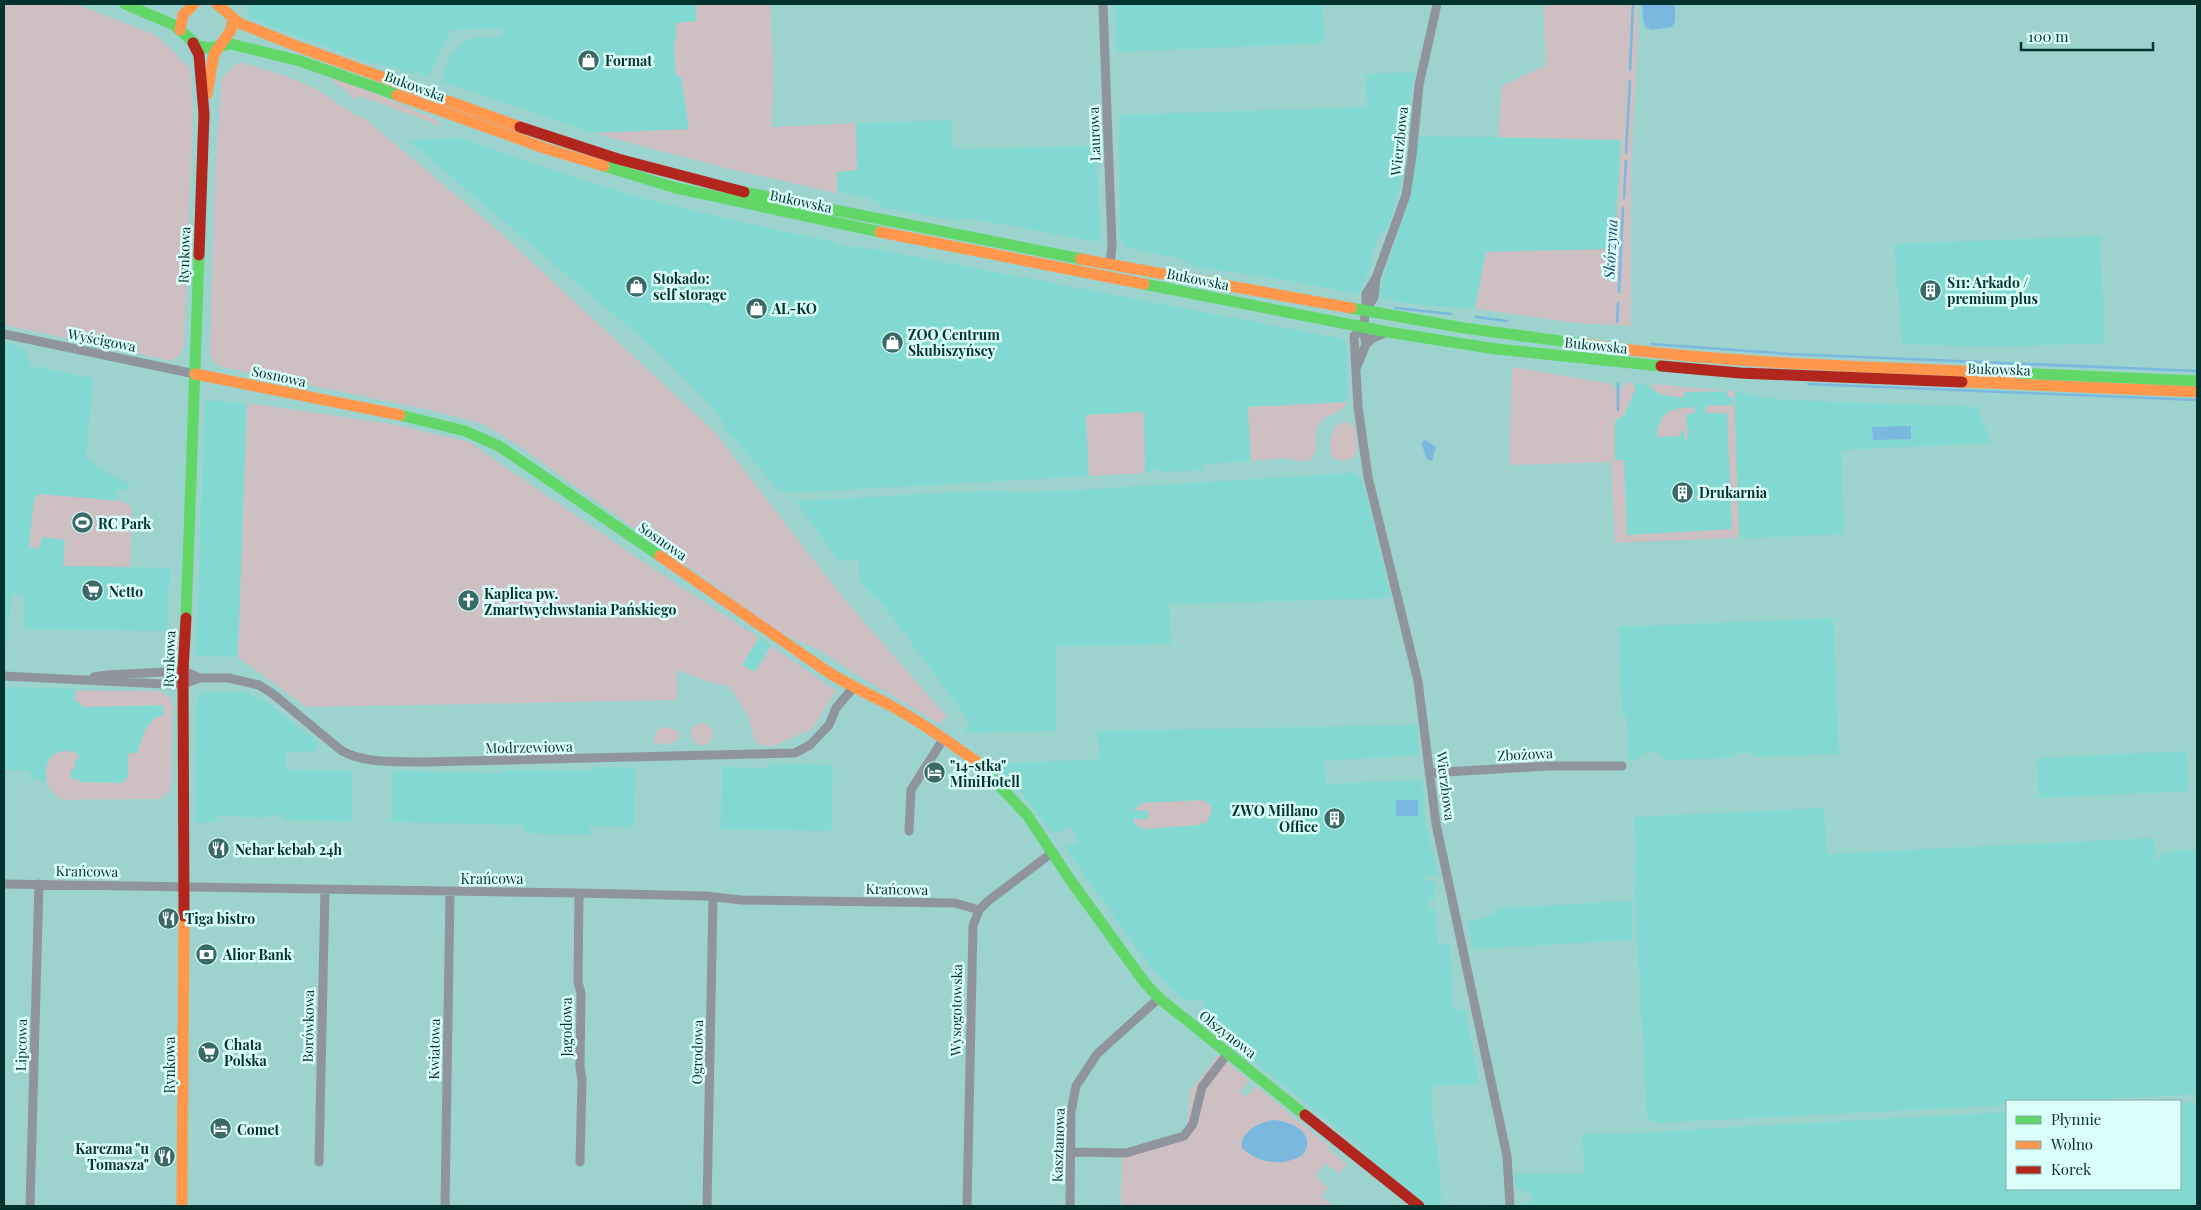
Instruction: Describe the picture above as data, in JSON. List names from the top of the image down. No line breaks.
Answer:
{"streets":{"main road":["Bukowska","Rynkowa","Sosnowa","Olszynowa"],"street":["Laurowa","Wierzbowa","Wyścigowa","Modrzewiowa","Zbożowa","Krańcowa","Wysogotowska","Borówkowa","Jagodowa","Lipcowa","Kwiatowa","Ogrodowa","Kasztanowa"]},"crossings":[["Bukowska","Laurowa"],["Bukowska","Wierzbowa"],["Bukowska","Rynkowa"],["Wierzbowa","Zbożowa"],["Rynkowa","Wyścigowa"],["Rynkowa","Sosnowa"],["Rynkowa","Modrzewiowa"],["Rynkowa","Krańcowa"],["Wyścigowa","Sosnowa"],["Sosnowa","Modrzewiowa"],["Sosnowa","Olszynowa"],["Krańcowa","Wysogotowska"],["Krańcowa","Borówkowa"],["Krańcowa","Jagodowa"],["Krańcowa","Lipcowa"],["Krańcowa","Kwiatowa"],["Krańcowa","Ogrodowa"],["Olszynowa","Kasztanowa"]],"water":["Skórzyna"],"places":{"shop":["Format","Stokado: self storage","AL-KO","ZOO Centrum Skubiszyńscy"],"building":["S11: Arkado / premium plus","Drukarnia","ZWO Millano Office"],"sports":["RC Park"],"supermarket":["Netto","Chata Polska"],"church":["Kaplica pw. Zmartwychwstania Pańskiego"],"hotel":["\"14-stka\" MiniHotell","Comet"],"restaurant":["Nehar kebab 24h","Tiga bistro","Karczma \"u Tomasza\""],"bank":["Alior Bank"]},"legend":["Płynnie","Wolno","Korek"],"scale_bar":"100 m"}
